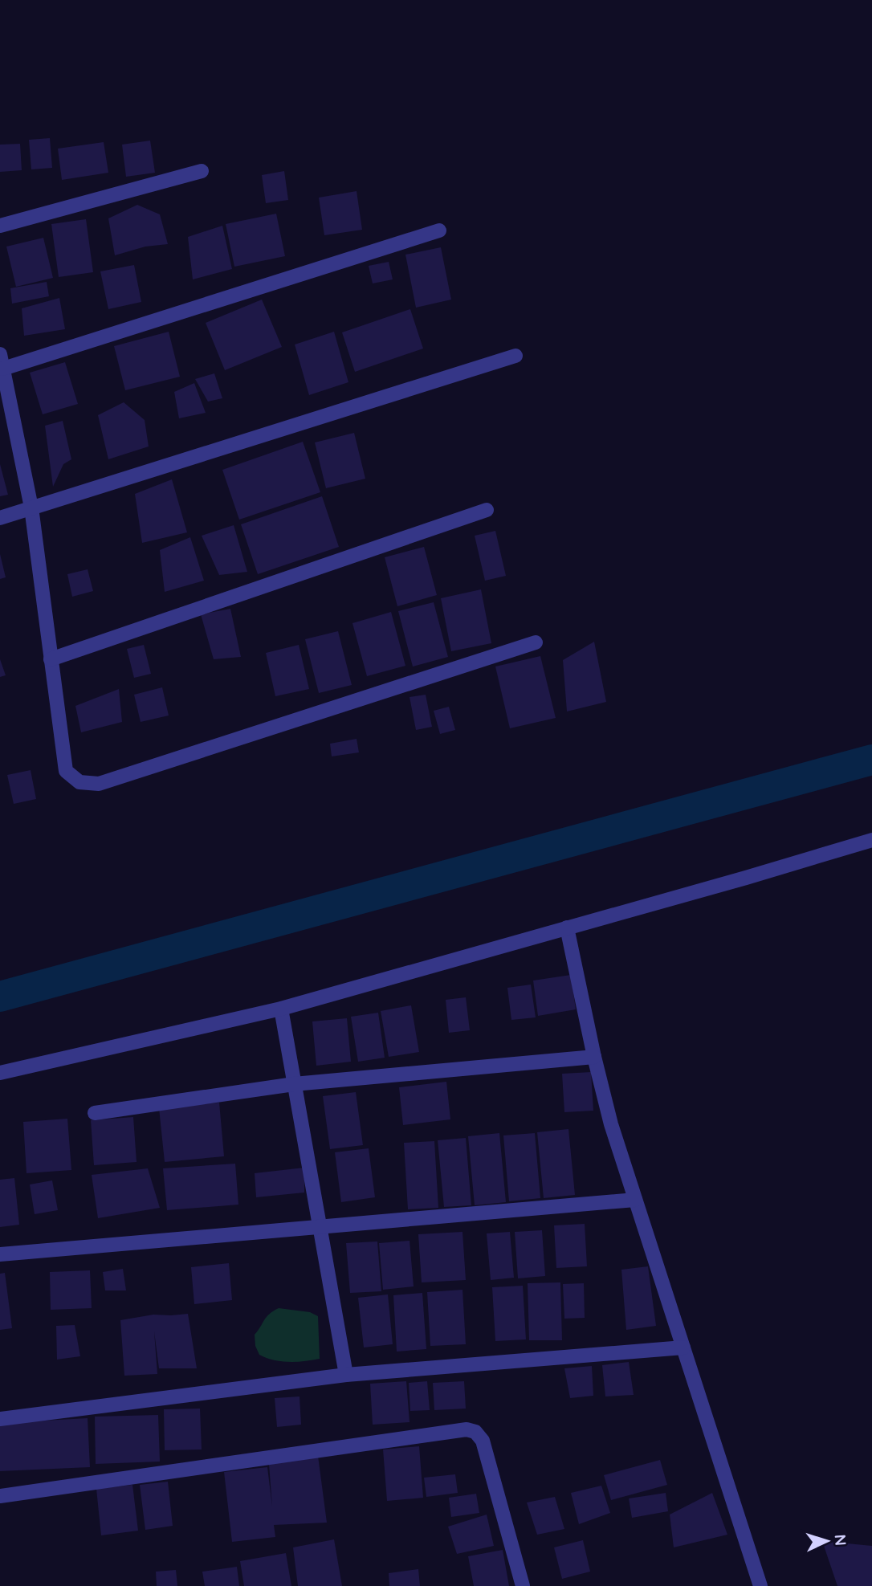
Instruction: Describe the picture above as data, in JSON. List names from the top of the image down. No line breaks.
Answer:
{"north":"right"}
